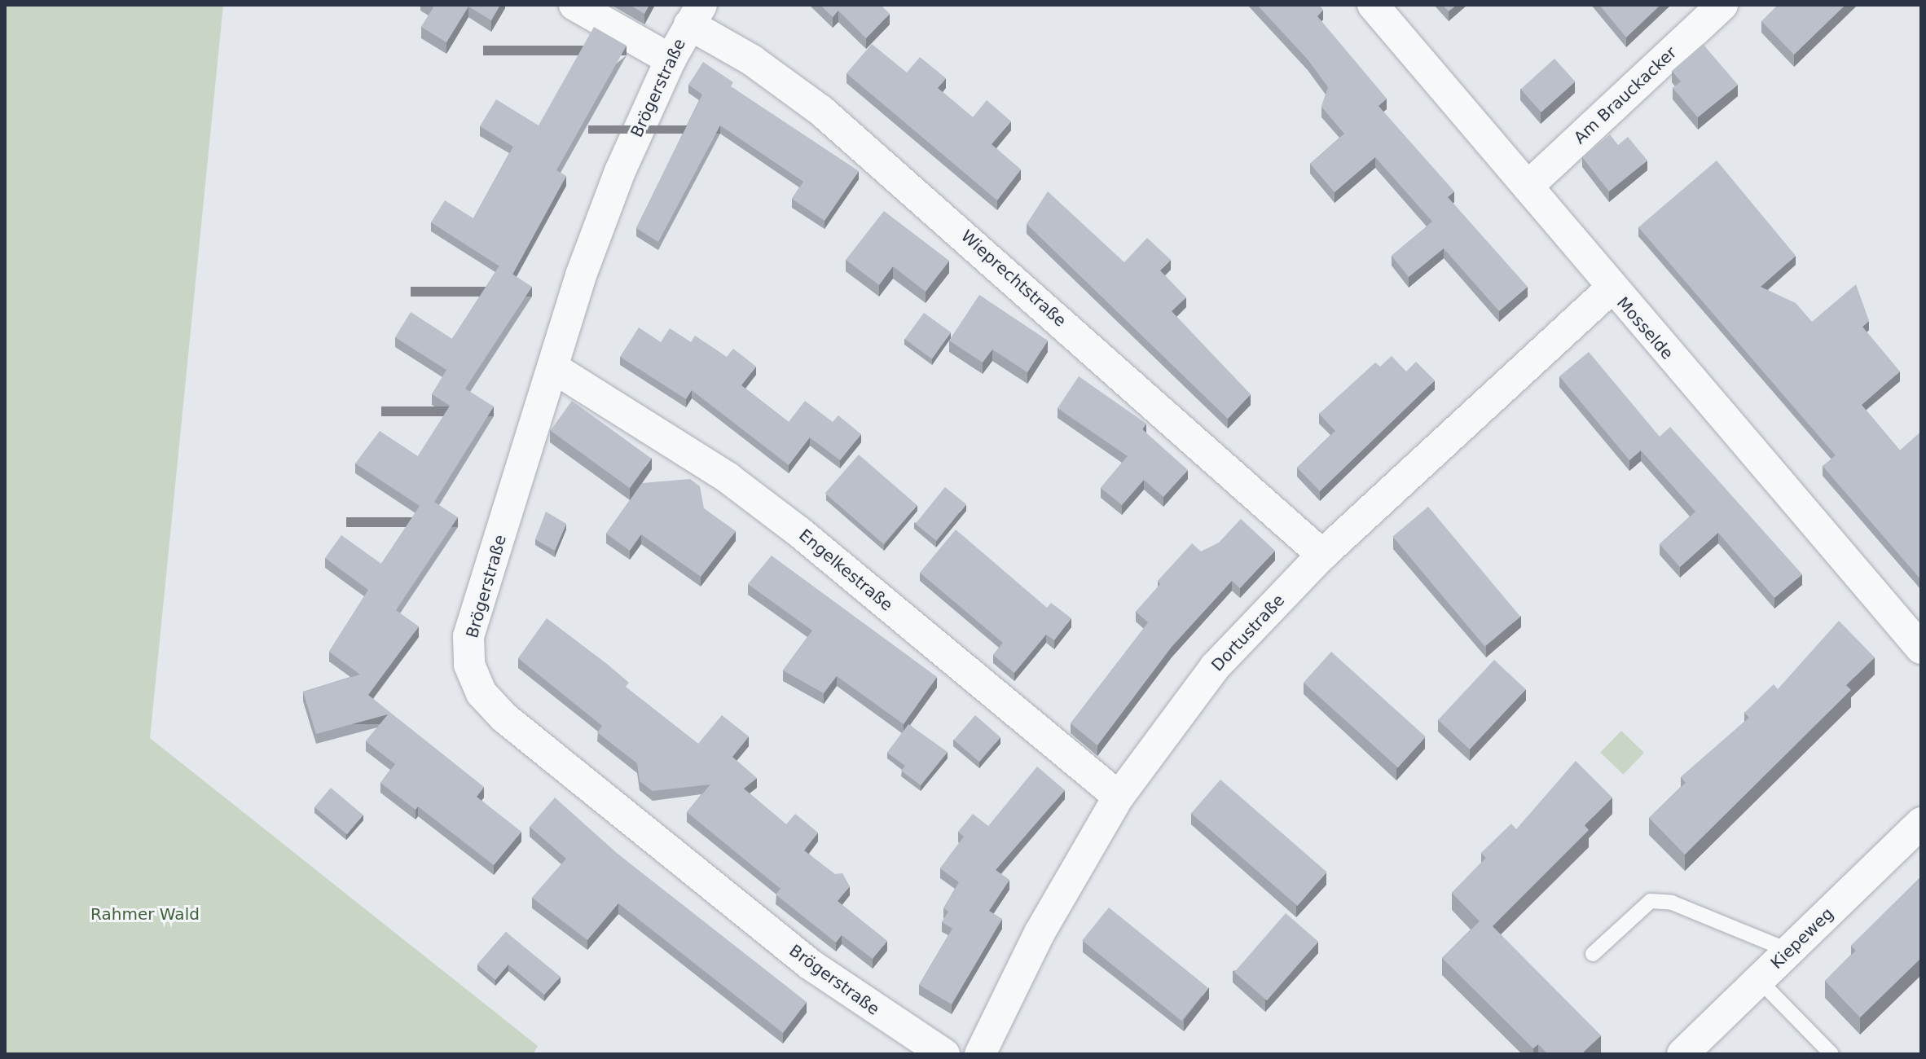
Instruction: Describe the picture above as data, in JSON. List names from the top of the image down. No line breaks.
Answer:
{"streets":{"street":["Brögerstraße","Am Brauckacker","Wieprechtstraße","Mosselde","Engelkestraße","Dortustraße","Kiepeweg"]},"crossings":[["Brögerstraße","Wieprechtstraße"],["Brögerstraße","Engelkestraße"],["Am Brauckacker","Mosselde"],["Wieprechtstraße","Dortustraße"],["Mosselde","Dortustraße"],["Engelkestraße","Dortustraße"]],"parks":["Rahmer Wald"]}
